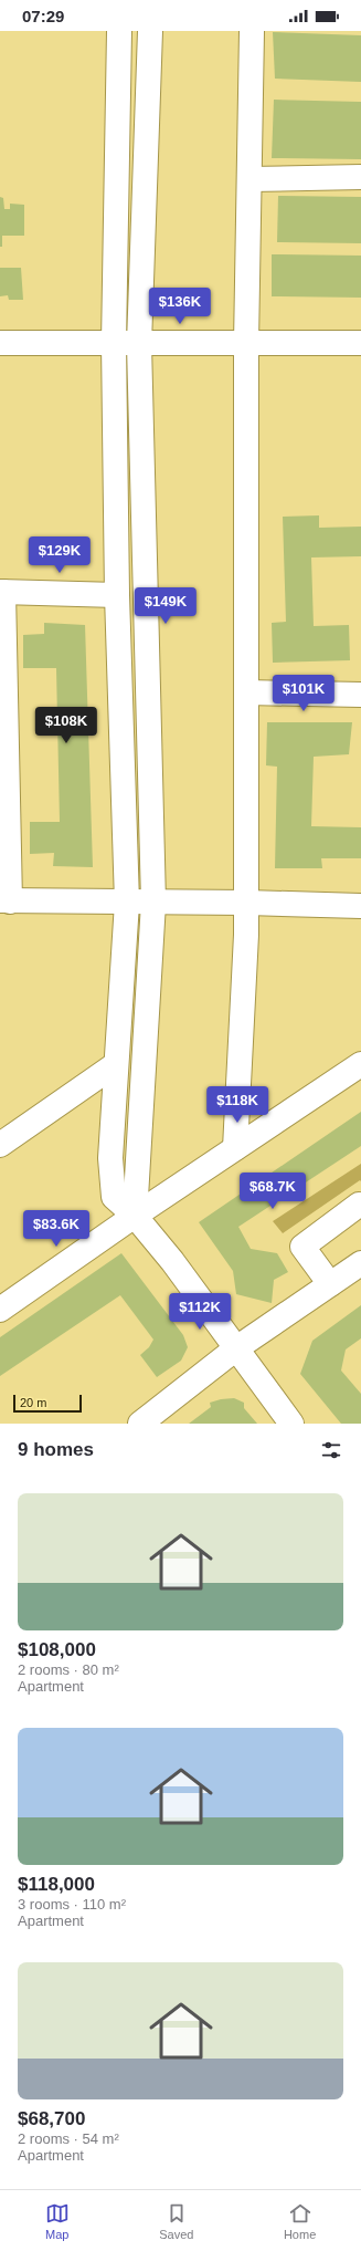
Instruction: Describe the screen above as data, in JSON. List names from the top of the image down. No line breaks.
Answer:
{"scale_bar":"20 m","page":{"status":"07:29","price":["$136K","$129K","$149K","$101K","$108K","$118K","$68.7K","$83.6K","$112K"],"scale":"20 m","heading":"9 homes","list":[{"name":"$108,000","note":"2 rooms · 80 m² · Apartment"},{"name":"$118,000","note":"3 rooms · 110 m² · Apartment"},{"name":"$68,700","note":"2 rooms · 54 m² · Apartment"}],"tabs":["Map","Saved","Home"]}}
